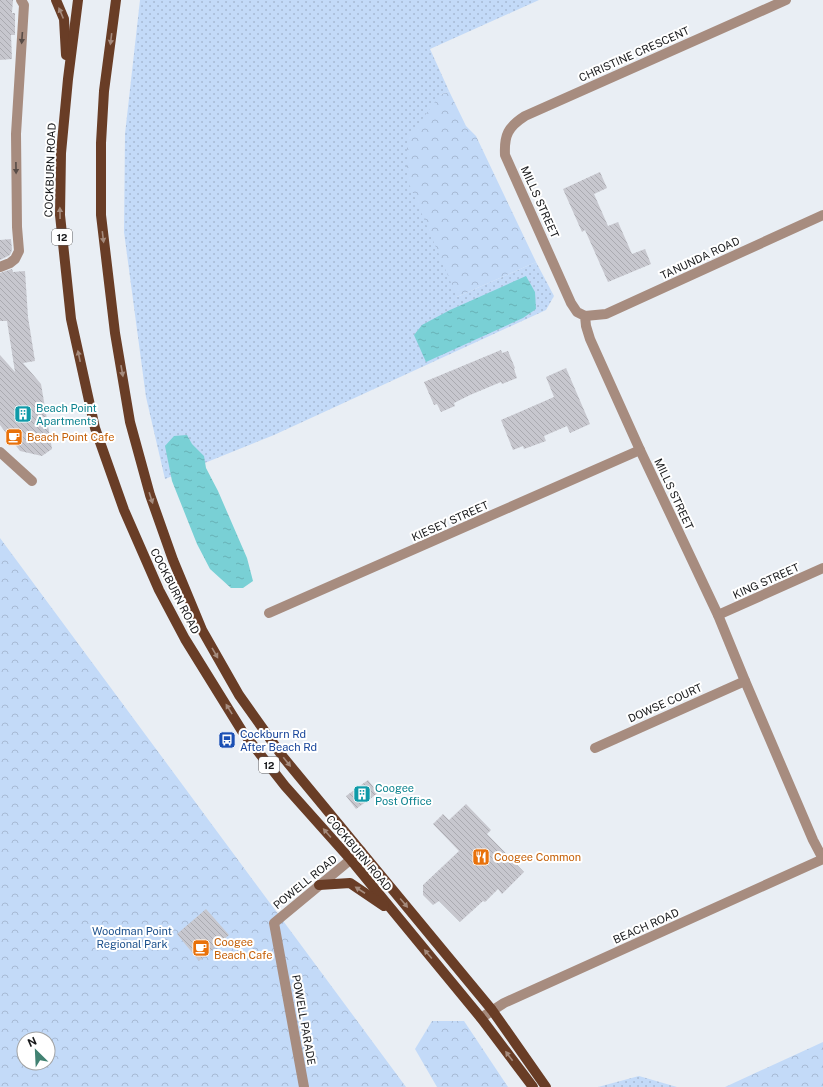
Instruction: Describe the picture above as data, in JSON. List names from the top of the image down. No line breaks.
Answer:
{"streets":{"main road":["COCKBURN ROAD","12"],"street":["CHRISTINE CRESCENT","MILLS STREET","TANUNDA ROAD","KIESEY STREET","KING STREET","DOWSE COURT","POWELL ROAD","BEACH ROAD","POWELL PARADE"]},"crossings":[["CHRISTINE CRESCENT","MILLS STREET"],["COCKBURN ROAD","POWELL ROAD"],["COCKBURN ROAD","BEACH ROAD"],["MILLS STREET","TANUNDA ROAD"],["MILLS STREET","KIESEY STREET"],["MILLS STREET","KING STREET"],["MILLS STREET","DOWSE COURT"],["MILLS STREET","BEACH ROAD"],["POWELL ROAD","POWELL PARADE"]],"parks":["Woodman Point Regional Park"],"places":{"building":["Beach Point Apartments","Coogee Post Office"],"cafe":["Beach Point Cafe","Coogee Beach Cafe"],"bus stop":["Cockburn Rd After Beach Rd"],"restaurant":["Coogee Common"]},"north":"top left"}
